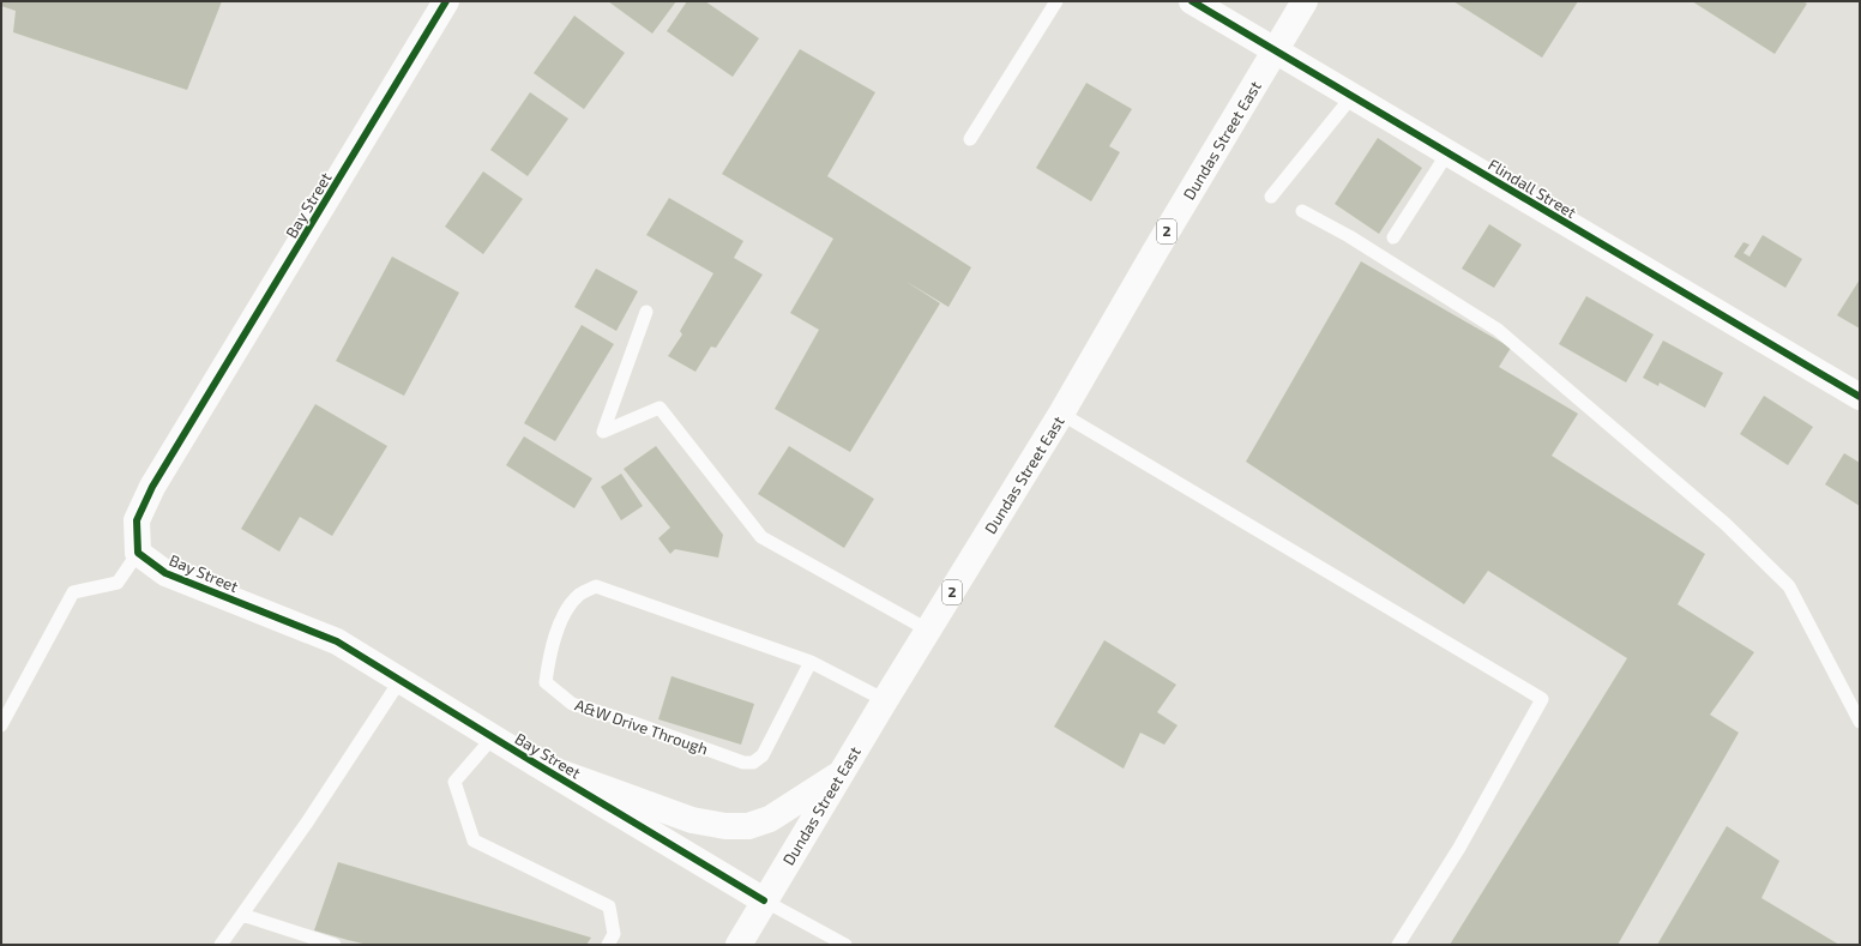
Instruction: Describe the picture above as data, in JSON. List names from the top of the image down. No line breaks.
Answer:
{"streets":{"street":["Dundas Street East","Flindall Street","Bay Street","2"],"lane":["A&W Drive Through"]},"crossings":[["Dundas Street East","Flindall Street"],["Dundas Street East","Bay Street"]]}
